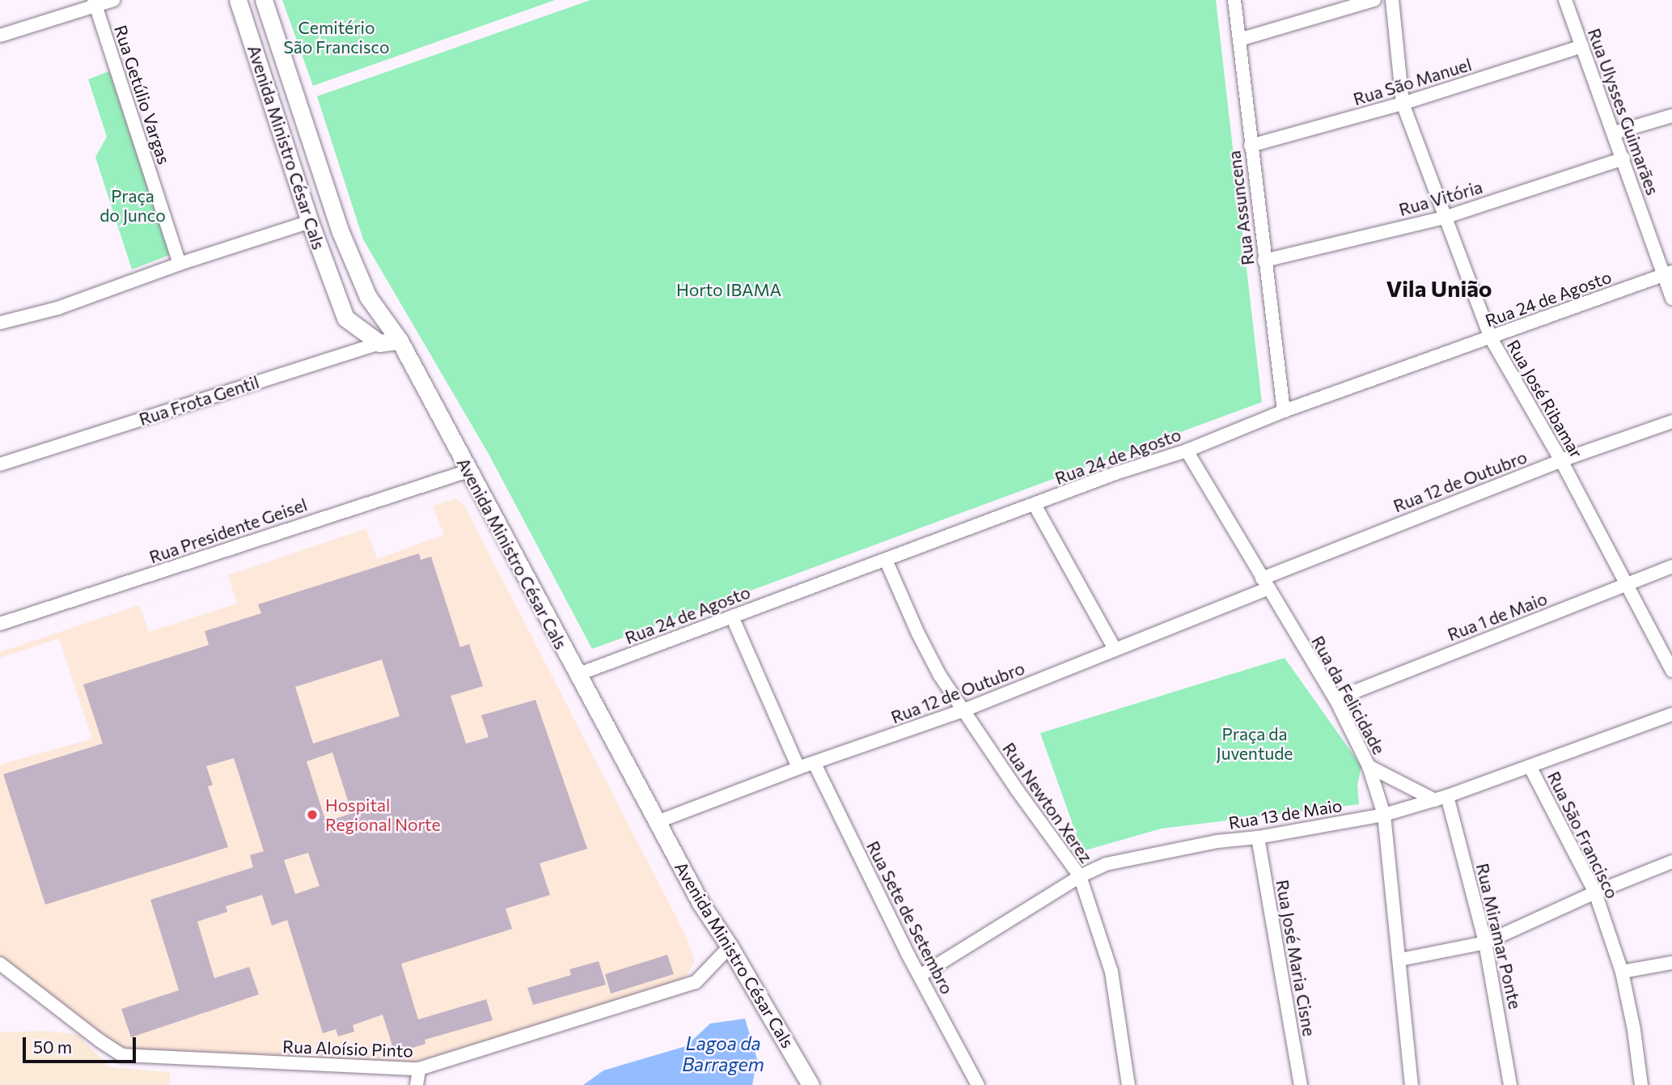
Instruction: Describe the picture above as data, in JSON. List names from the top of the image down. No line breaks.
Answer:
{"streets":{"main road":["Avenida Ministro César Cals","Rua Frota Gentil"],"street":["Rua São Manuel","Rua Getúlio Vargas","Rua Ulysses Guimarães","Rua Vitória","Rua Assuncena","Rua 24 de Agosto","Rua José Ribamar","Rua 12 de Outubro","Rua Presidente Geisel","Rua 1 de Maio","Rua da Felicidade","Rua Newton Xerez","Rua 13 de Maio","Rua São Francisco","Rua Sete de Setembro","Rua Miramar Ponte","Rua José Maria Cisne","Rua Aloísio Pinto"]},"crossings":[["Rua São Manuel","Rua Ulysses Guimarães"],["Rua São Manuel","Rua Assuncena"],["Rua São Manuel","Rua José Ribamar"],["Rua Ulysses Guimarães","Rua Vitória"],["Rua Ulysses Guimarães","Rua 24 de Agosto"],["Avenida Ministro César Cals","Rua 24 de Agosto"],["Avenida Ministro César Cals","Rua Frota Gentil"],["Avenida Ministro César Cals","Rua 12 de Outubro"],["Avenida Ministro César Cals","Rua Presidente Geisel"],["Avenida Ministro César Cals","Rua Aloísio Pinto"],["Rua Vitória","Rua Assuncena"],["Rua Vitória","Rua José Ribamar"],["Rua Assuncena","Rua 24 de Agosto"],["Rua 24 de Agosto","Rua José Ribamar"],["Rua 24 de Agosto","Rua da Felicidade"],["Rua 24 de Agosto","Rua Newton Xerez"],["Rua José Ribamar","Rua 12 de Outubro"],["Rua José Ribamar","Rua 1 de Maio"],["Rua 12 de Outubro","Rua da Felicidade"],["Rua 12 de Outubro","Rua Newton Xerez"],["Rua 12 de Outubro","Rua Sete de Setembro"],["Rua 1 de Maio","Rua da Felicidade"],["Rua da Felicidade","Rua 13 de Maio"],["Rua Newton Xerez","Rua 13 de Maio"],["Rua 13 de Maio","Rua São Francisco"],["Rua 13 de Maio","Rua Sete de Setembro"],["Rua 13 de Maio","Rua Miramar Ponte"],["Rua 13 de Maio","Rua José Maria Cisne"]],"districts":["Vila União"],"water":["Lagoa da Barragem"],"parks":["Cemitério São Francisco","Praça do Junco","Horto IBAMA","Praça da Juventude"],"places":["Hospital Regional Norte"],"scale_bar":"50 m"}
